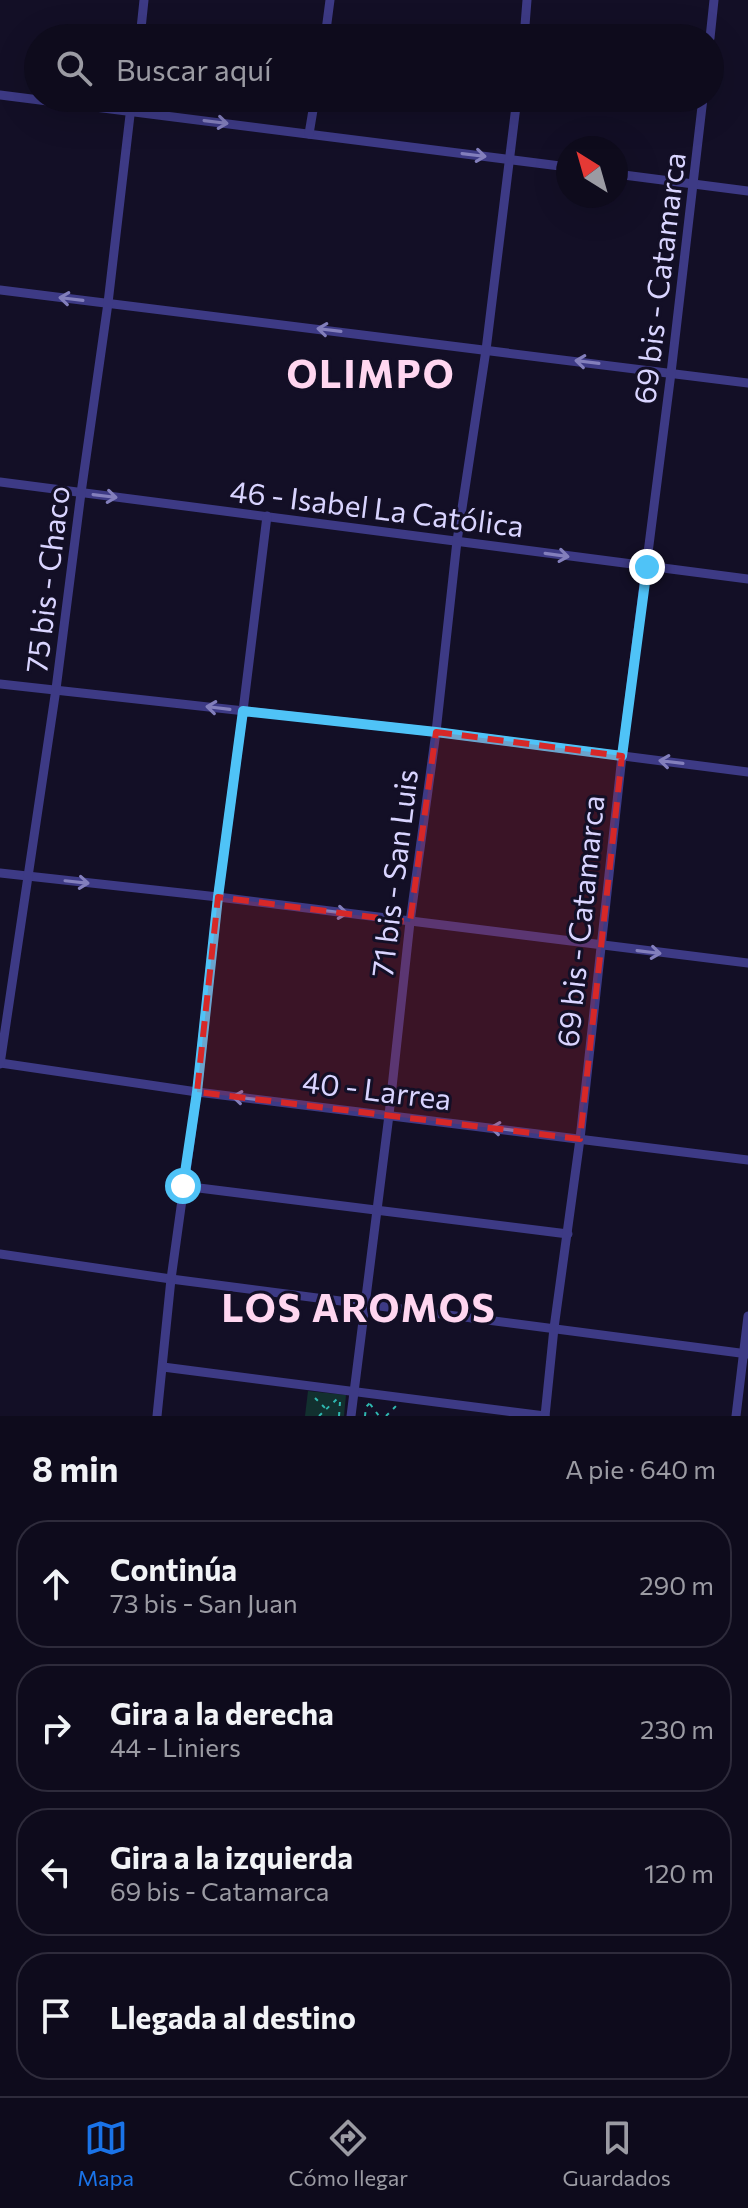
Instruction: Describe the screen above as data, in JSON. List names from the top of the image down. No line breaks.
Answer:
{"streets":{"street":["69 bis - Catamarca","46 - Isabel La Católica","75 bis - Chaco","71 bis - San Luis","40 - Larrea"]},"crossings":[["69 bis - Catamarca","46 - Isabel La Católica"],["69 bis - Catamarca","40 - Larrea"],["46 - Isabel La Católica","75 bis - Chaco"],["46 - Isabel La Católica","71 bis - San Luis"],["75 bis - Chaco","40 - Larrea"],["71 bis - San Luis","40 - Larrea"]],"one_way":["46 - Isabel La Católica","40 - Larrea"],"districts":["OLIMPO","LOS AROMOS"],"north":"top left","page":{"search":"Buscar aquí","heading":["8 min","A pie · 640 m"],"list":[["Continúa","73 bis - San Juan","290 m"],["Gira a la derecha","44 - Liniers","230 m"],["Gira a la izquierda","69 bis - Catamarca","120 m"],"Llegada al destino"],"nav":["Mapa","Cómo llegar","Guardados"]}}
